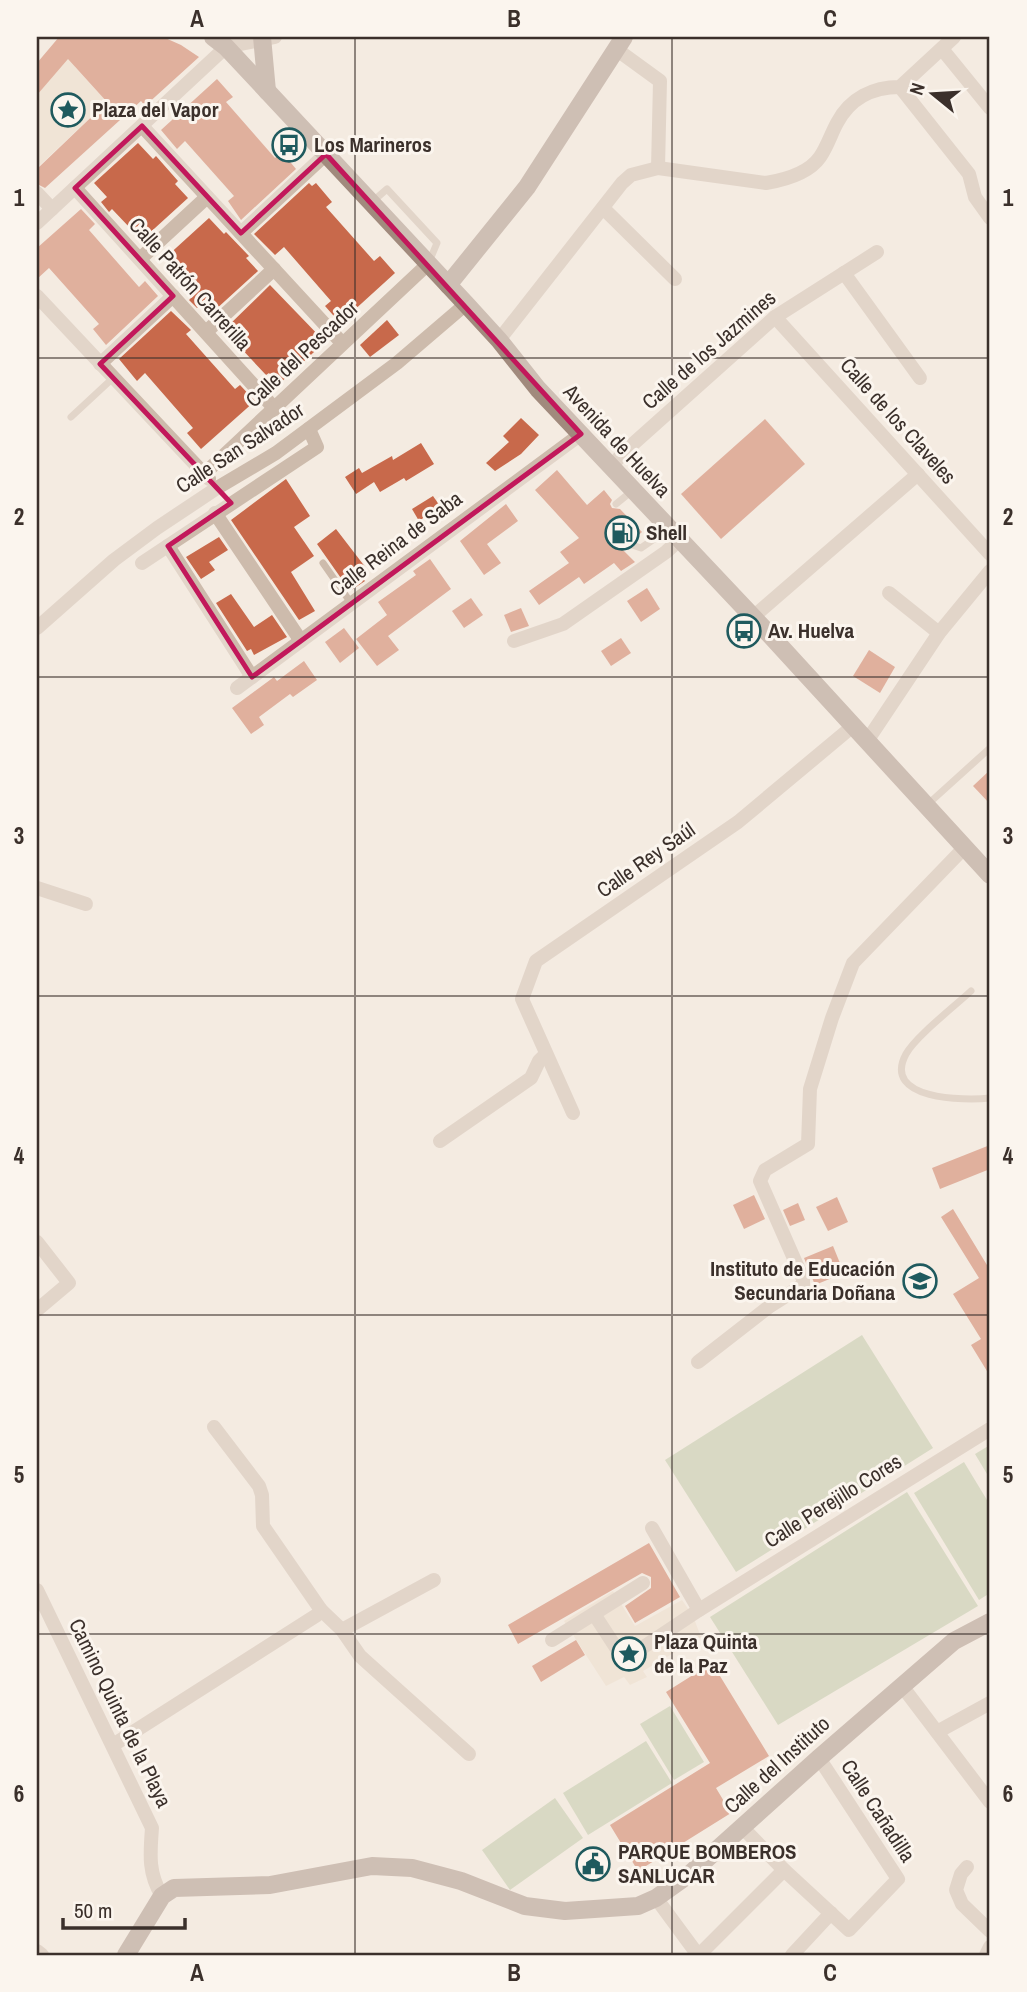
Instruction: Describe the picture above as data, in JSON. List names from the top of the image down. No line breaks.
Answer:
{"streets":{"street":["Calle Patrón Carrerilla","Calle de los Jazmines","Calle del Pescador","Calle de los Claveles","Avenida de Huelva","Calle San Salvador","Calle Reina de Saba","Calle Rey Saúl","Calle Perejillo Cores","Camino Quinta de la Playa","Calle del Instituto","Calle Cañadilla"]},"crossings":[["Calle Patrón Carrerilla","Calle del Pescador"],["Calle de los Jazmines","Calle de los Claveles"],["Calle de los Jazmines","Avenida de Huelva"],["Calle del Pescador","Avenida de Huelva"],["Avenida de Huelva","Calle San Salvador"],["Avenida de Huelva","Calle Reina de Saba"],["Avenida de Huelva","Calle Rey Saúl"],["Camino Quinta de la Playa","Calle del Instituto"],["Calle del Instituto","Calle Cañadilla"]],"places":{"place":["Plaza del Vapor","Plaza Quinta de la Paz"],"bus stop":["Los Marineros","Av. Huelva"],"fuel station":["Shell"],"school or university":["Instituto de Educación Secundaria Doñana"],"public building":["PARQUE BOMBEROS SANLUCAR"]},"scale_bar":"50 m","north":"left","grid":{"columns":["A","B","C"],"rows":["1","2","3","4","5","6"]}}
